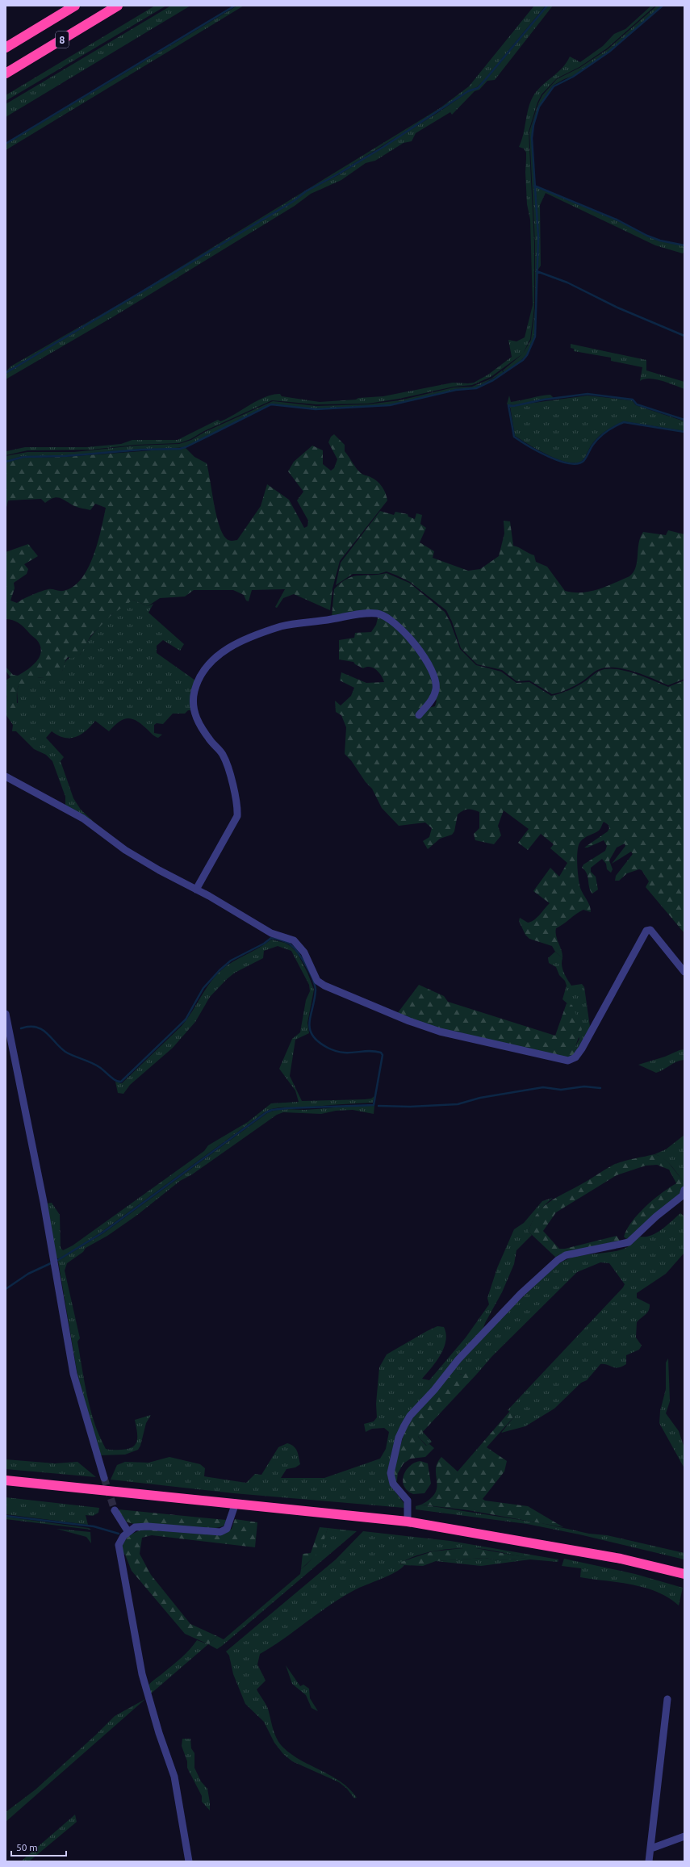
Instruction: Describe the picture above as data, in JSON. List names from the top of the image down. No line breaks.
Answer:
{"streets":{"highway":["8"]},"scale_bar":"50 m"}
